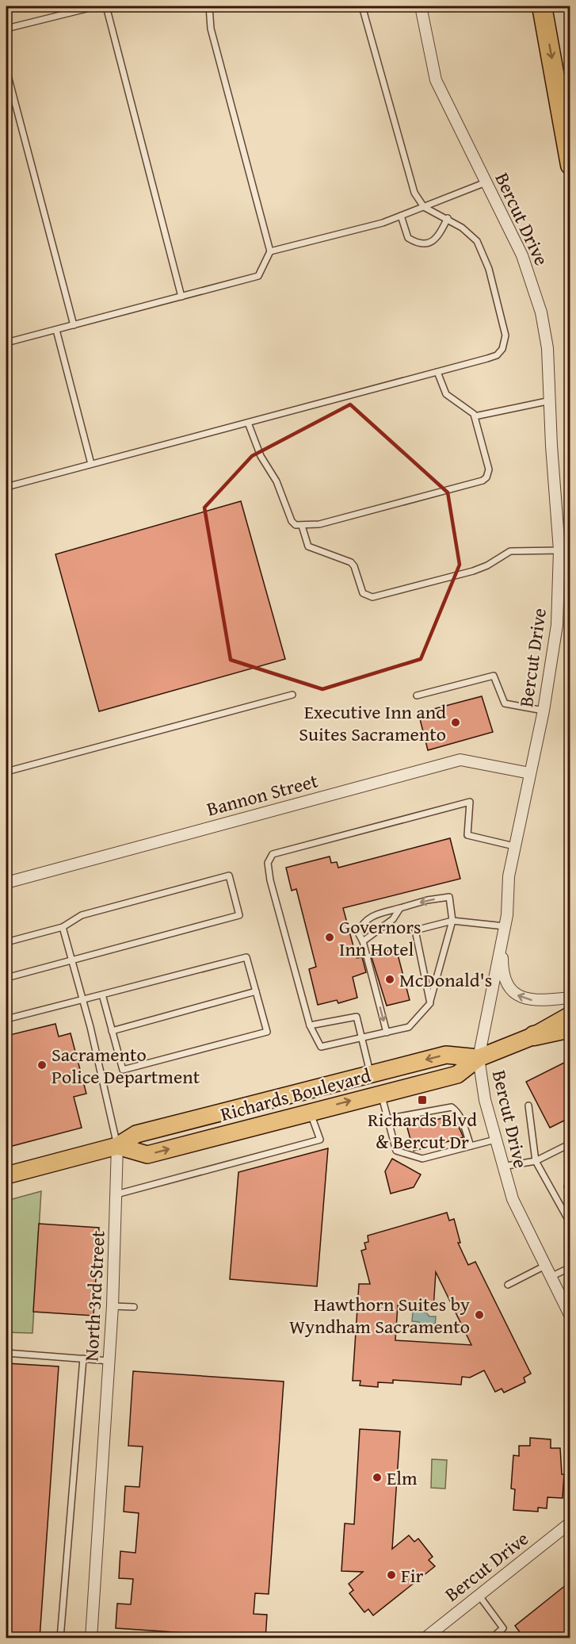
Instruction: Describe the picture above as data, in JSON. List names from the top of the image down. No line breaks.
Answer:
{"streets":{"main road":["Richards Boulevard"],"street":["Bercut Drive","Bannon Street","North 3rd Street"]},"crossings":[["Bercut Drive","Bannon Street"],["Bercut Drive","Richards Boulevard"],["Richards Boulevard","North 3rd Street"]],"places":{"other":["Executive Inn and Suites Sacramento","Governors Inn Hotel","McDonald's","Sacramento Police Department","Hawthorn Suites by Wyndham Sacramento","Elm","Fir"],"transit":["Richards Blvd & Bercut Dr"]}}
